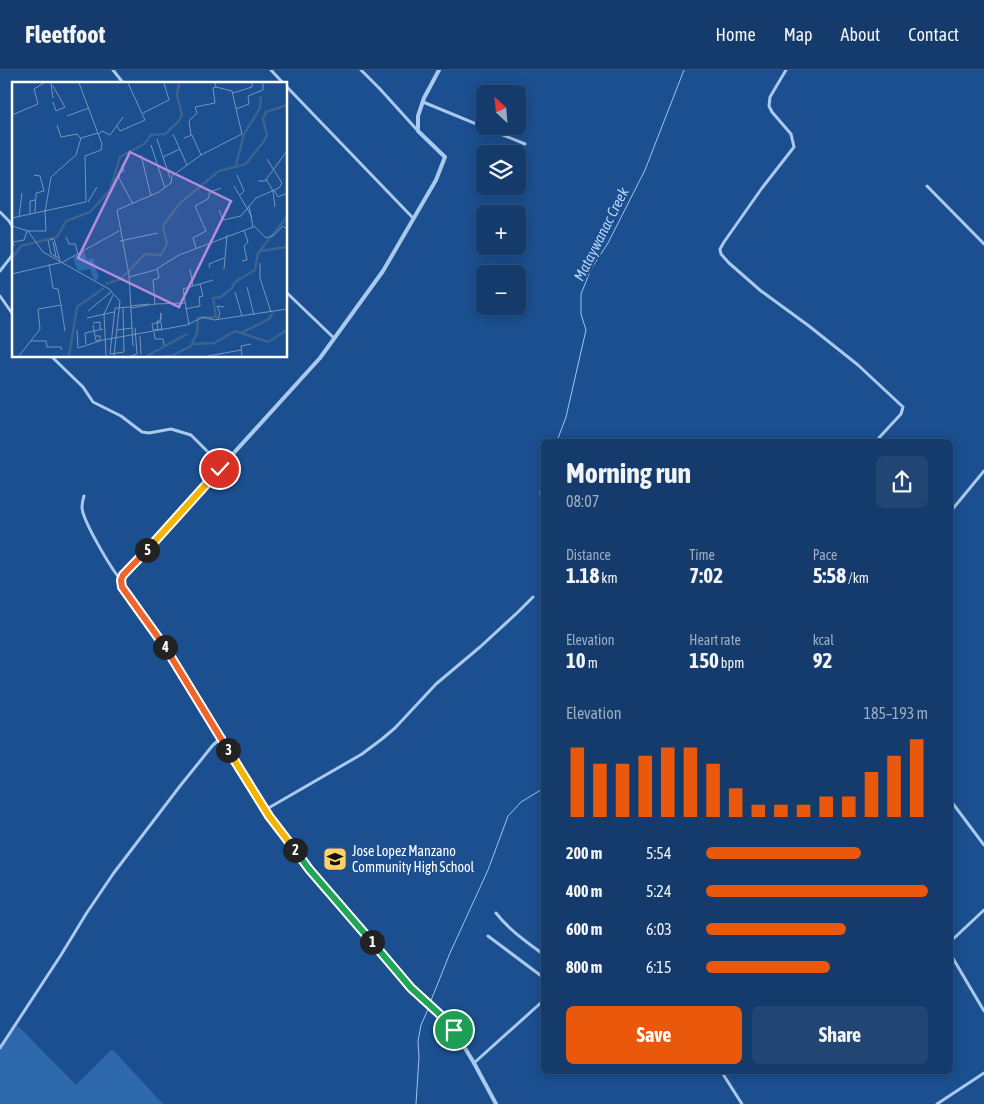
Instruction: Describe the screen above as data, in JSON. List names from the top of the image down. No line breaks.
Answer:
{"water":["Mataywanac Creek"],"places":{"school or university":["Jose Lopez Manzano Community High School"]},"north":"top left","page":{"header":"Fleetfoot","nav":["Home","Map","About","Contact"],"map_buttons":["+","−"],"heading":["Morning run","08:07"],"stats":[["Distance","1.18 km"],["Time","7:02"],["Pace","5:58 /km"],["Elevation","10 m"],["Heart rate","150 bpm"],["kcal","92"]],"pins":["5","4","3","2","1"],"chart":["Elevation","185–193 m"],"list":[{"name":"200 m","note":"5:54"},{"name":"400 m","note":"5:24"},{"name":"600 m","note":"6:03"},{"name":"800 m","note":"6:15"}],"buttons":["Save","Share"]}}
